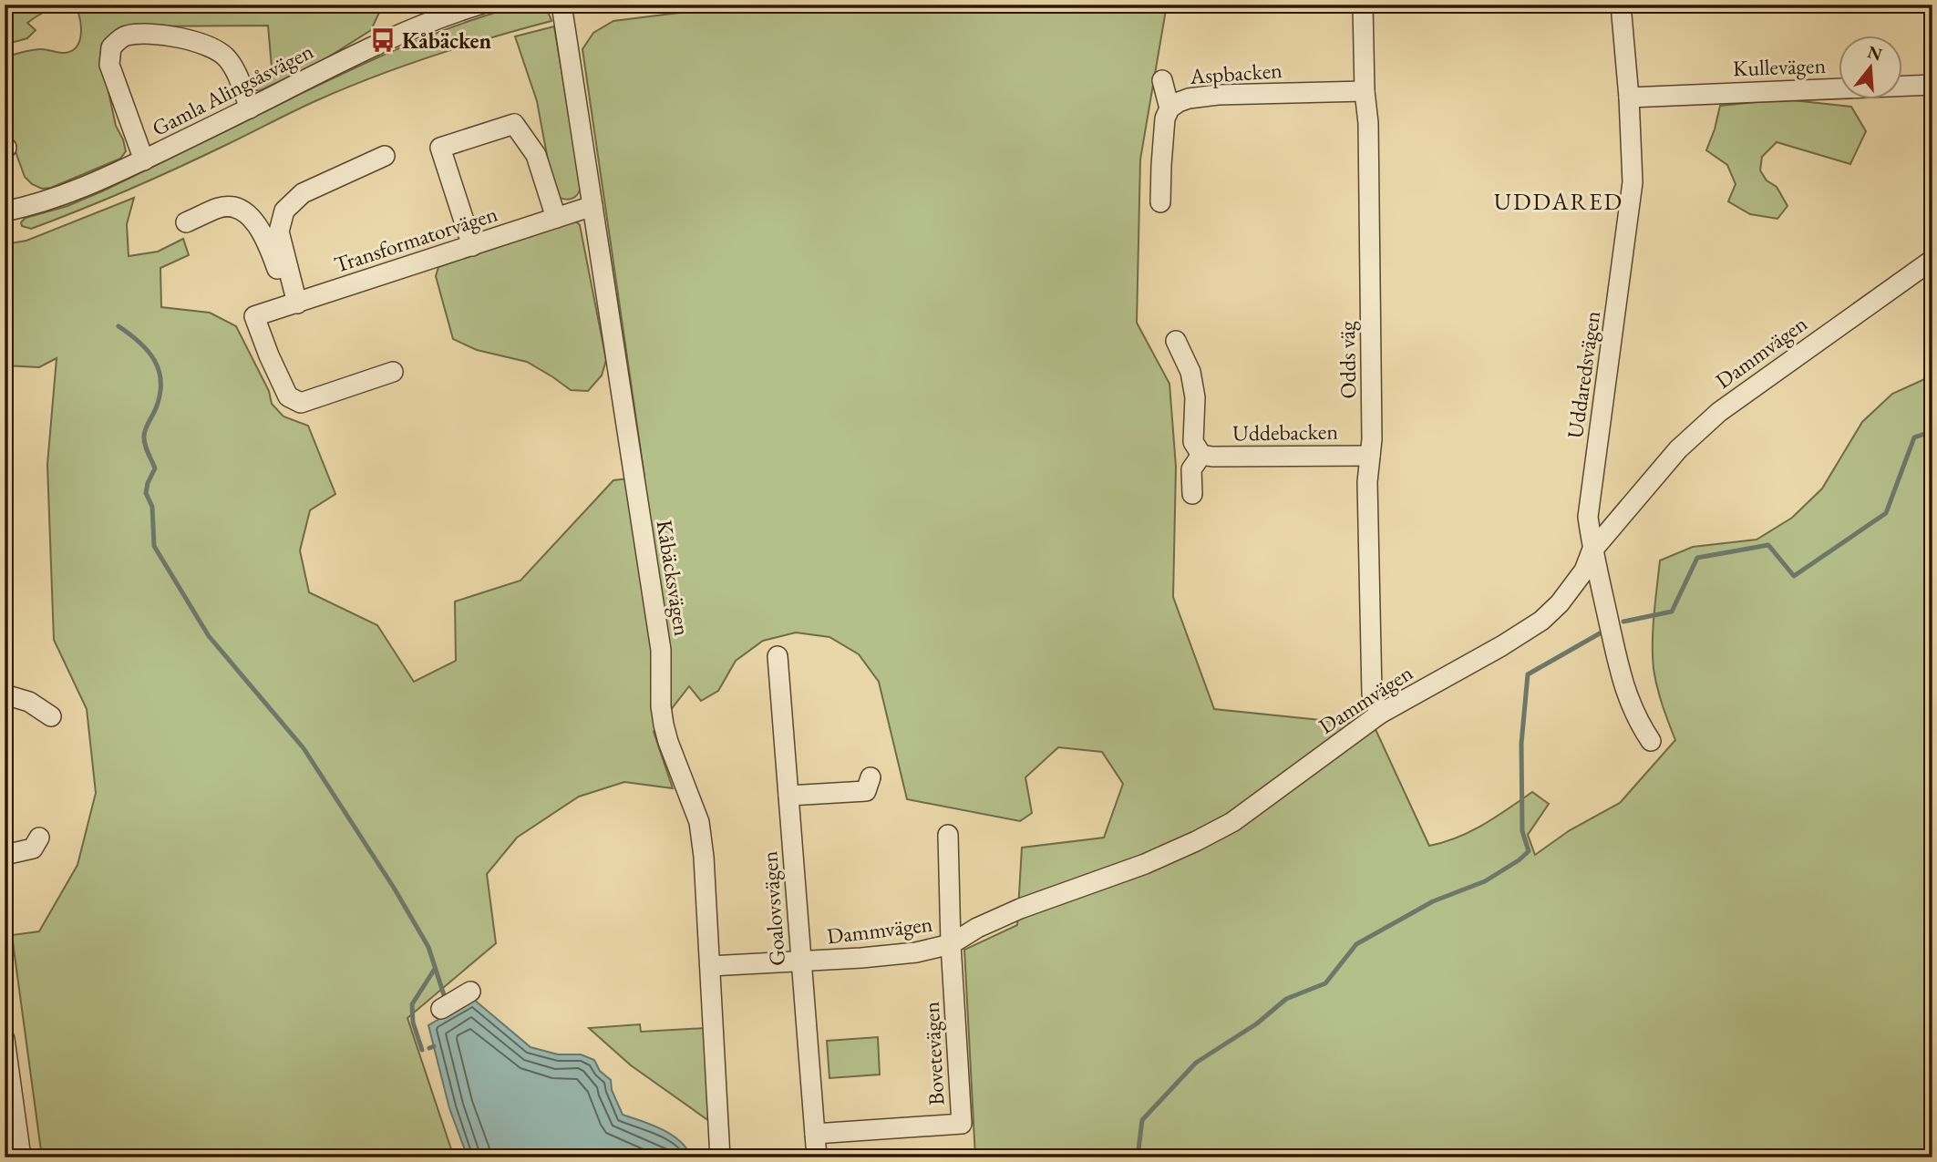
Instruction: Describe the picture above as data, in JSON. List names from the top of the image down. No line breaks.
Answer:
{"streets":{"street":["Kullevägen","Aspbacken","Gamla Alingsåsvägen","Transformatorvägen","Dammvägen","Odds väg","Uddaredsvägen","Uddebacken","Kåbäcksvägen","Goalovsvägen","Bovetevägen"]},"crossings":[["Kullevägen","Uddaredsvägen"],["Aspbacken","Odds väg"],["Transformatorvägen","Kåbäcksvägen"],["Dammvägen","Odds väg"],["Dammvägen","Uddaredsvägen"],["Dammvägen","Kåbäcksvägen"],["Dammvägen","Goalovsvägen"],["Dammvägen","Bovetevägen"],["Odds väg","Uddebacken"],["Goalovsvägen","Bovetevägen"]],"districts":["UDDARED"],"places":{"bus stop":["Kåbäcken"]},"north":"top"}
